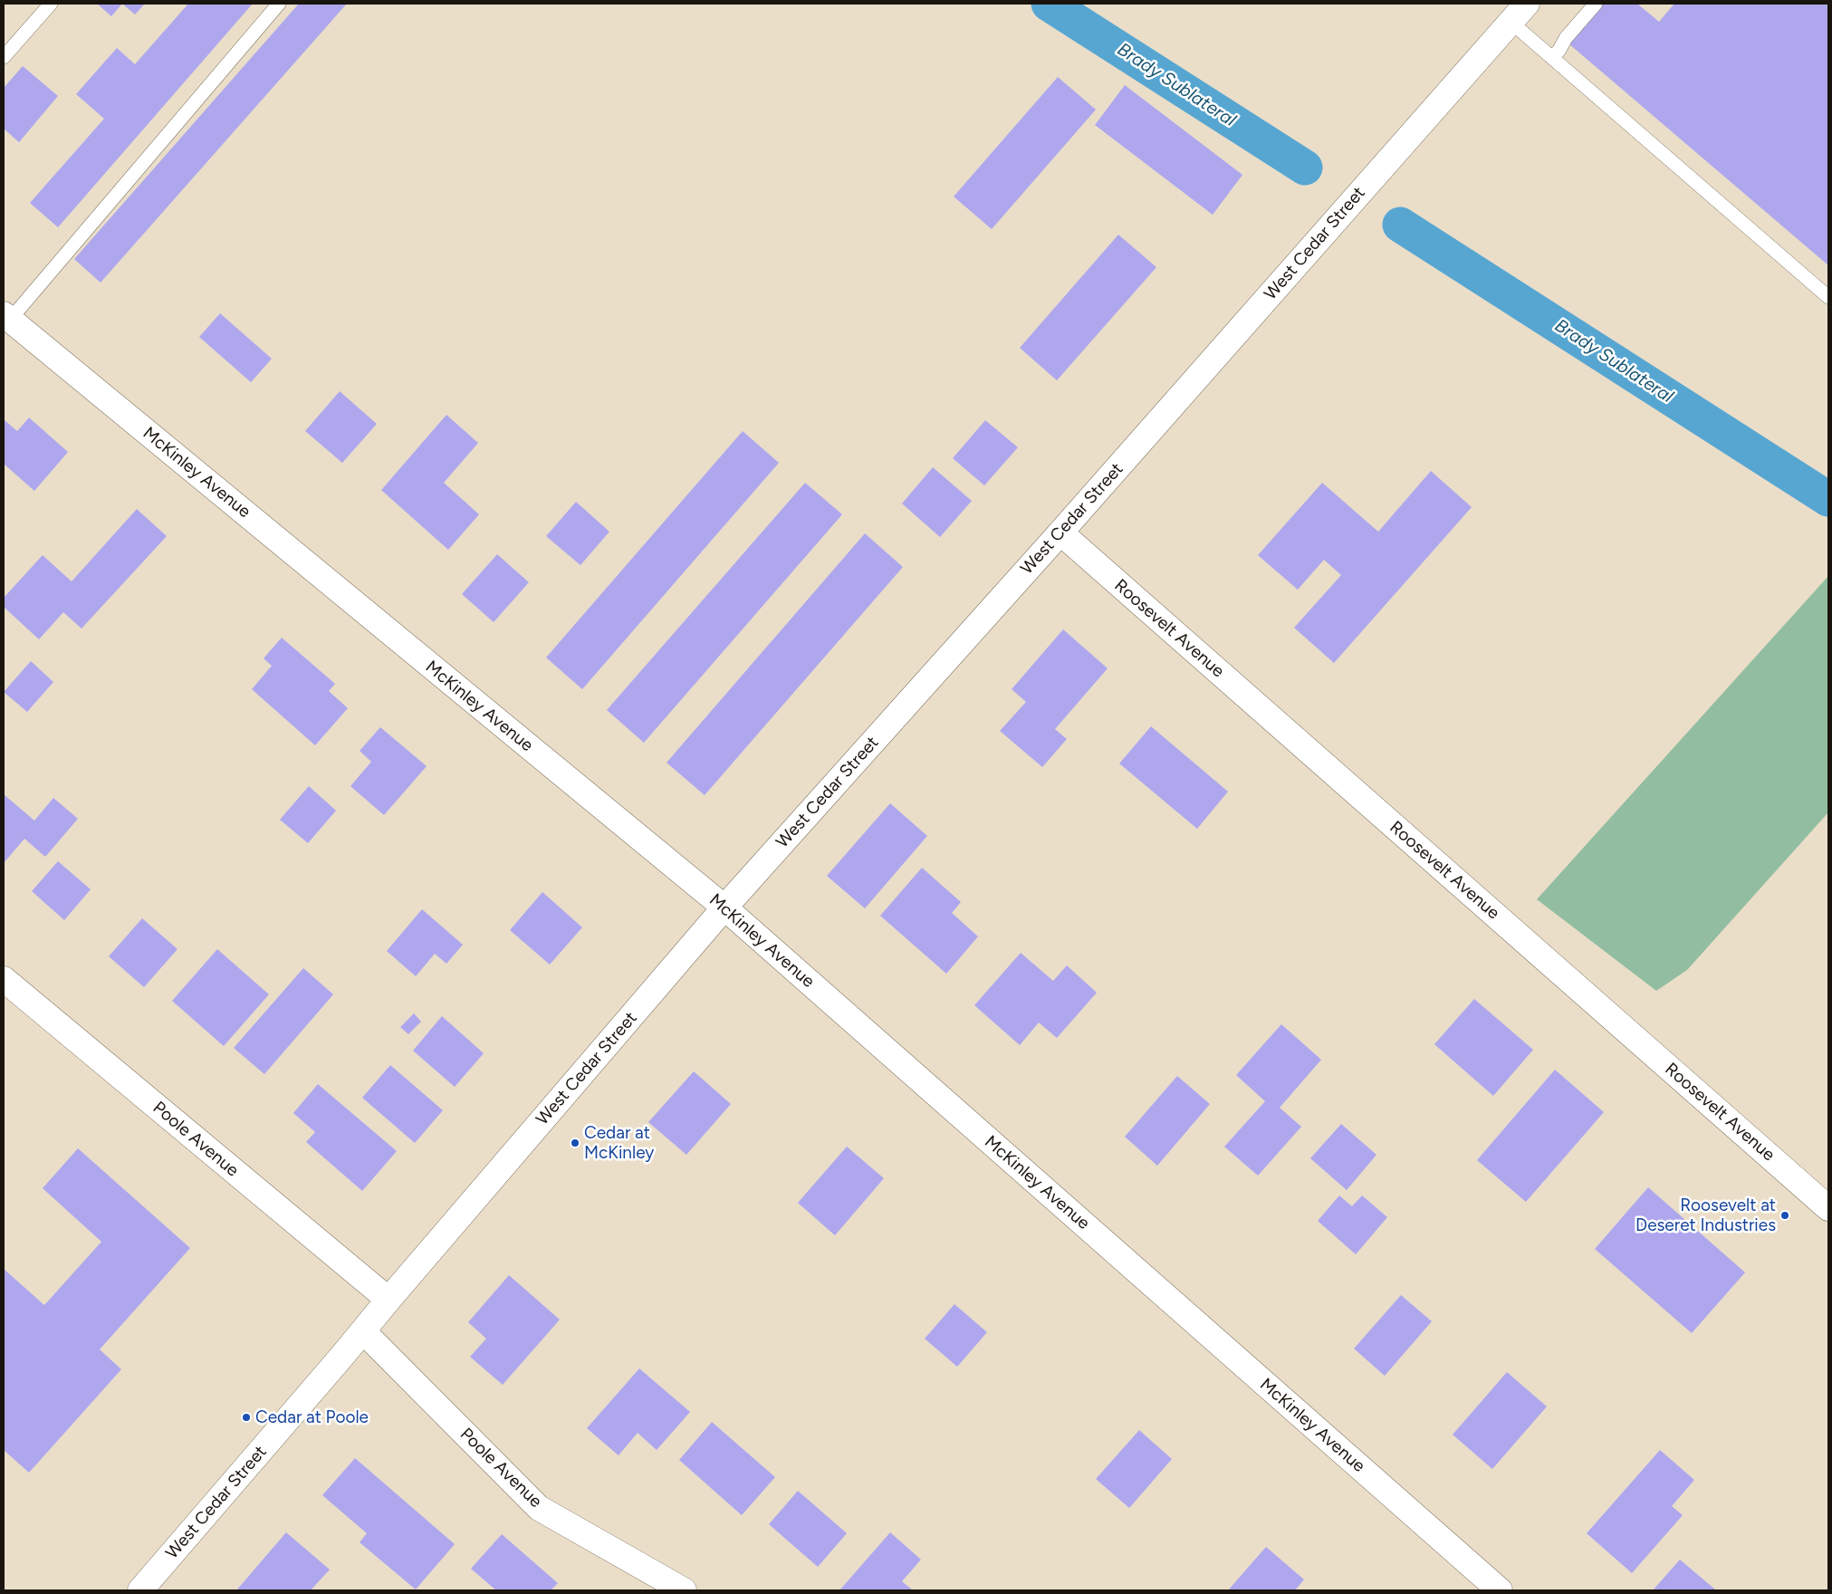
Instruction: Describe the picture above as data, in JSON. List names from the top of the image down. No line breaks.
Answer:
{"streets":{"street":["West Cedar Street","McKinley Avenue","Roosevelt Avenue","Poole Avenue"]},"crossings":[["West Cedar Street","McKinley Avenue"],["West Cedar Street","Roosevelt Avenue"],["West Cedar Street","Poole Avenue"]],"water":["Brady Sublateral"],"places":["Cedar at McKinley","Roosevelt at Deseret Industries","Cedar at Poole"]}
